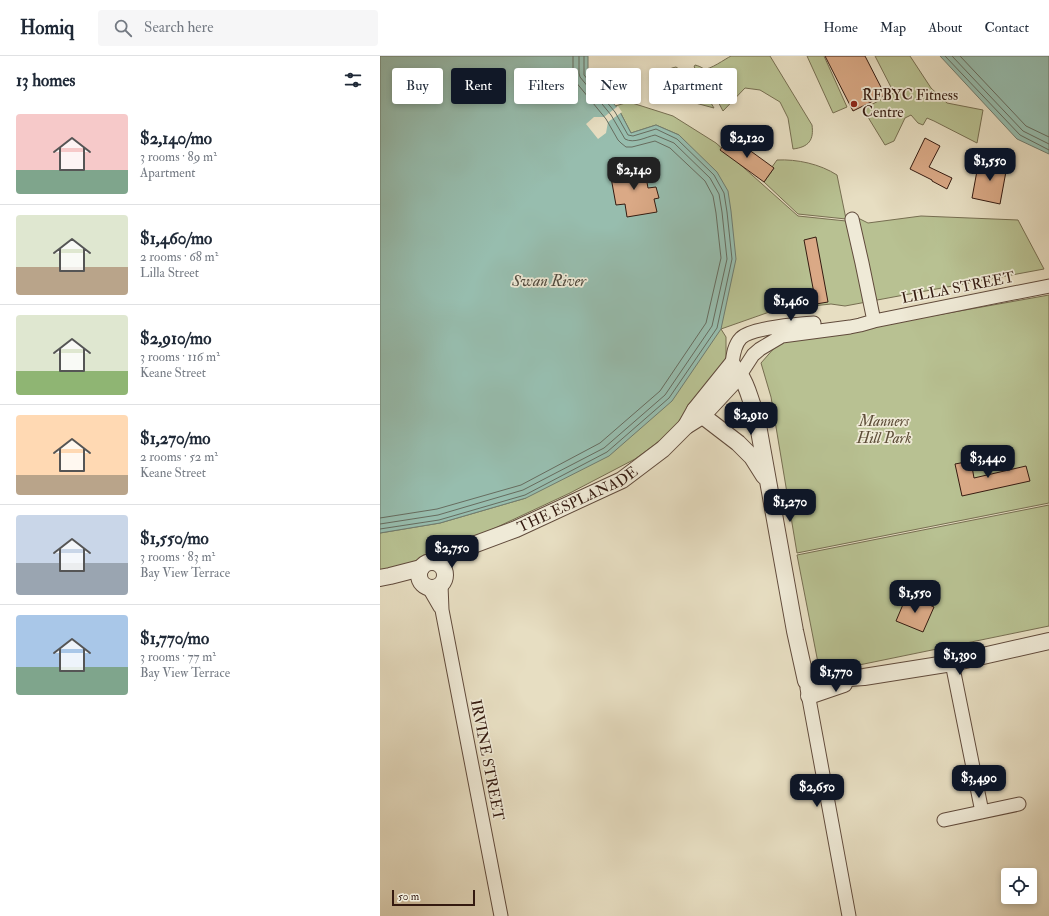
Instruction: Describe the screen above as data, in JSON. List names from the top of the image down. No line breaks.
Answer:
{"streets":{"street":["LILLA STREET","THE ESPLANADE","IRVINE STREET"]},"crossings":[["LILLA STREET","THE ESPLANADE"],["THE ESPLANADE","IRVINE STREET"]],"water":["Swan River"],"parks":["Manners Hill Park"],"places":["RFBYC Fitness Centre"],"scale_bar":"50 m","page":{"header":"Homiq","search":"Search here","nav":["Home","Map","About","Contact"],"heading":"13 homes","chip":["Buy","Rent","Filters","New","Apartment"],"list":[{"name":"$2,140/mo","note":"3 rooms · 89 m² · Apartment"},{"name":"$1,460/mo","note":"2 rooms · 68 m² · Lilla Street"},{"name":"$2,910/mo","note":"3 rooms · 116 m² · Keane Street"},{"name":"$1,270/mo","note":"2 rooms · 52 m² · Keane Street"},{"name":"$1,550/mo","note":"3 rooms · 83 m² · Bay View Terrace"},{"name":"$1,770/mo","note":"3 rooms · 77 m² · Bay View Terrace"}],"price":["$2,120","$1,550","$2,140","$1,460","$2,910","$3,440","$1,270","$2,750","$1,550","$1,390","$1,770","$3,490","$2,650"],"scale":"50 m"}}
